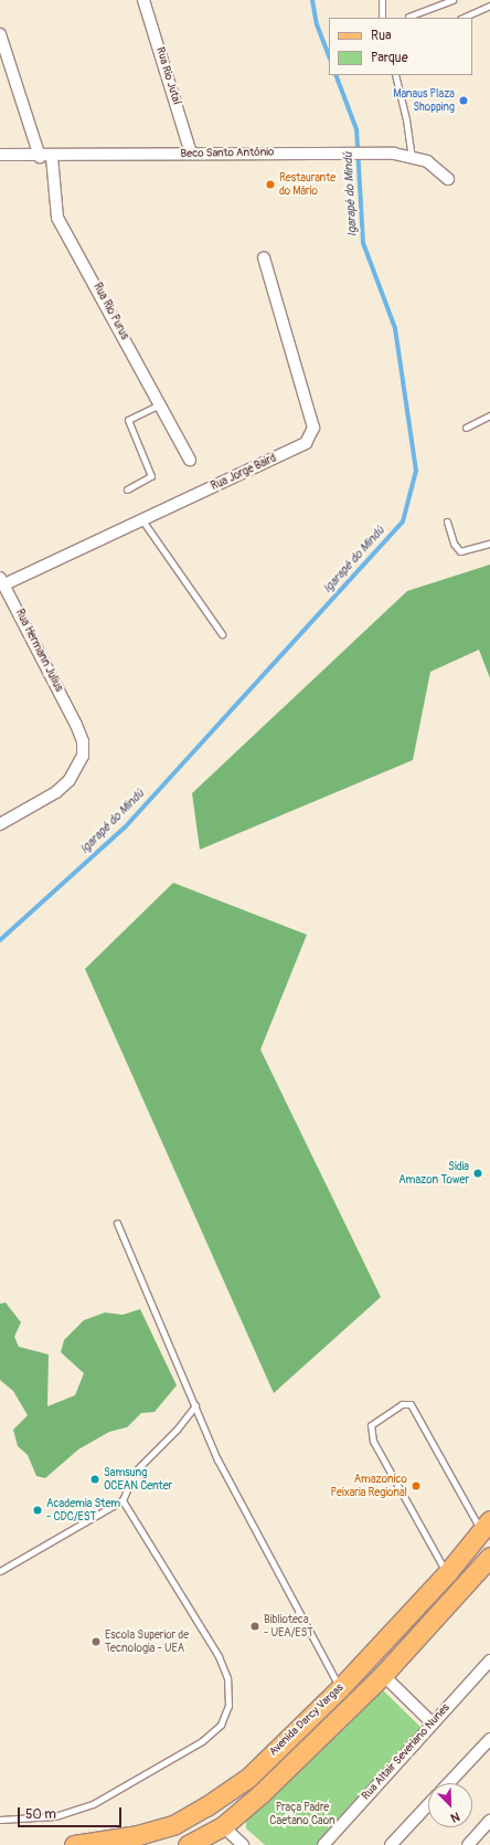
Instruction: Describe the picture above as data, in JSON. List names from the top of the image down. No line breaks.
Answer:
{"streets":{"main road":["Avenida Darcy Vargas"],"street":["Rua Rio Jutaí","Beco Santo Antônio","Rua Rio Purus","Rua Jorge Baird","Rua Hermann Julius","Rua Altair Severiano Nunes"]},"crossings":[["Rua Rio Jutaí","Beco Santo Antônio"],["Beco Santo Antônio","Rua Rio Purus"],["Rua Jorge Baird","Rua Hermann Julius"]],"water":["Igarapé do Mindú"],"parks":["Praça Padre Caetano Caon"],"places":["Manaus Plaza Shopping","Restaurante do Mário","Sidia Amazon Tower","Samsung OCEAN Center","Amazonico Peixaria Regional","Academia Stem - CDC/EST","Biblioteca - UEA/EST","Escola Superior de Tecnologia - UEA"],"legend":["Rua","Parque"],"scale_bar":"50 m","north":"bottom right"}
